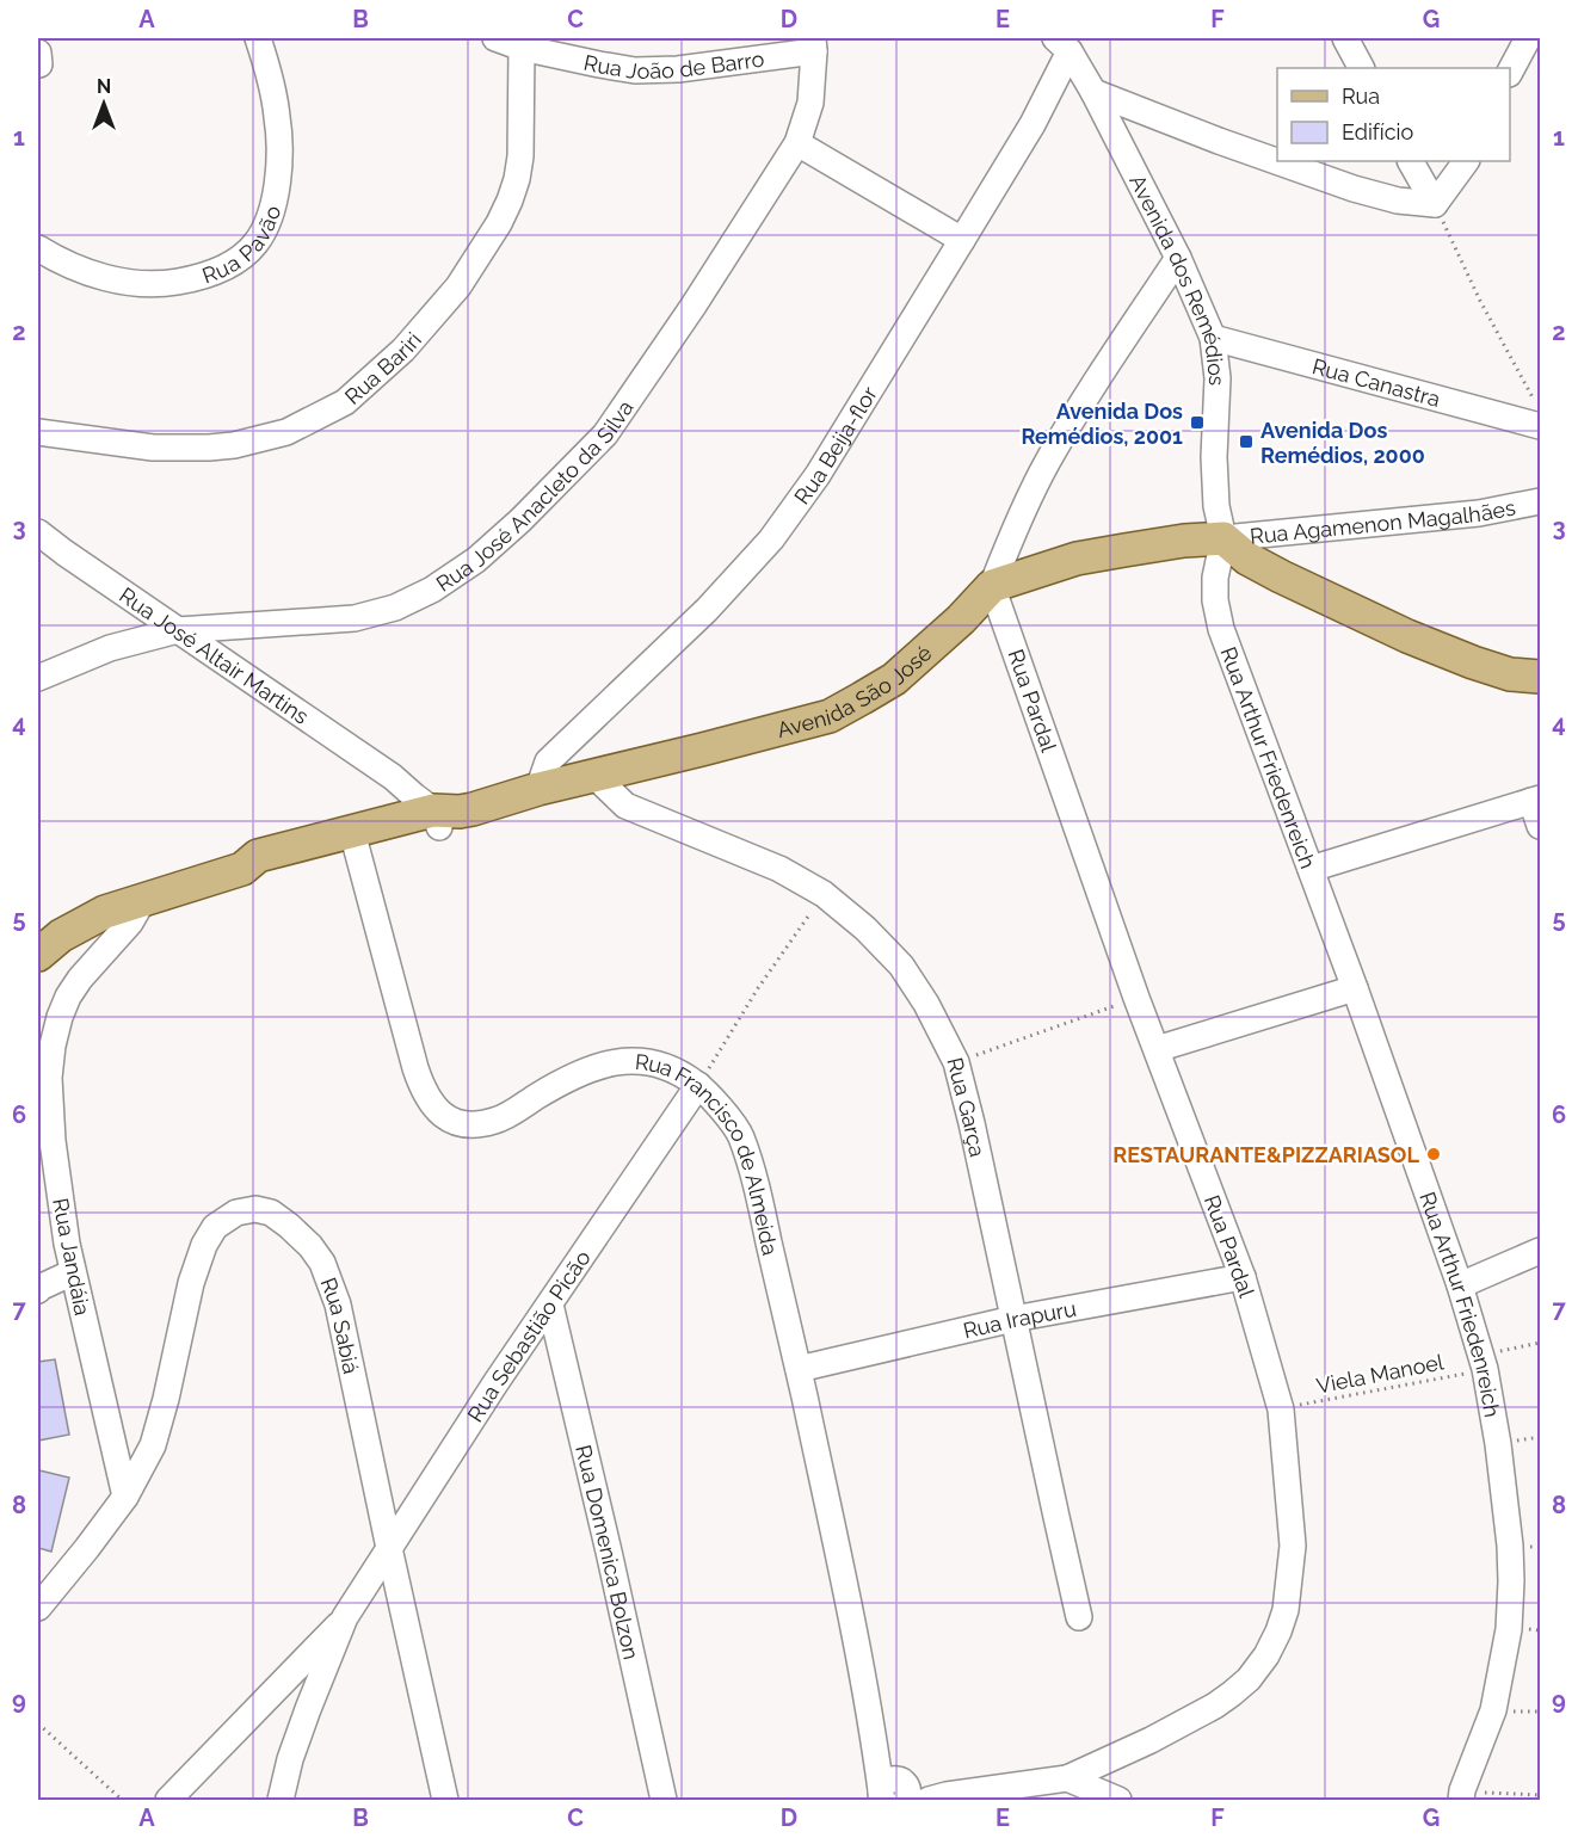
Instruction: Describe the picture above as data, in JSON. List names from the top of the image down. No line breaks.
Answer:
{"streets":{"main road":["Avenida São José"],"street":["Rua João de Barro","Rua Pavão","Avenida dos Remédios","Rua Bariri","Rua Canastra","Rua Beija-flor","Rua José Anacleto da Silva","Rua Agamenon Magalhães","Rua José Altair Martins","Rua Pardal","Rua Arthur Friedenreich","Rua Garça","Rua Francisco de Almeida","Rua Jandáia","Rua Irapuru","Rua Sabiá","Rua Sebastião Picão","Rua Domenica Bolzon"],"path":["Viela Manoel"]},"crossings":[["Rua João de Barro","Rua Bariri"],["Rua João de Barro","Rua José Anacleto da Silva"],["Avenida dos Remédios","Rua Canastra"],["Avenida dos Remédios","Rua Beija-flor"],["Avenida dos Remédios","Rua Agamenon Magalhães"],["Avenida dos Remédios","Avenida São José"],["Avenida dos Remédios","Rua Arthur Friedenreich"],["Rua Beija-flor","Avenida São José"],["Rua José Anacleto da Silva","Rua José Altair Martins"],["Rua Agamenon Magalhães","Avenida São José"],["Rua Agamenon Magalhães","Rua Arthur Friedenreich"],["Rua José Altair Martins","Avenida São José"],["Avenida São José","Rua Pardal"],["Avenida São José","Rua Arthur Friedenreich"],["Avenida São José","Rua Garça"],["Avenida São José","Rua Francisco de Almeida"],["Avenida São José","Rua Jandáia"],["Rua Pardal","Rua Francisco de Almeida"],["Rua Pardal","Rua Irapuru"],["Rua Pardal","Viela Manoel"],["Rua Arthur Friedenreich","Viela Manoel"],["Rua Garça","Rua Irapuru"],["Rua Francisco de Almeida","Rua Irapuru"],["Rua Francisco de Almeida","Rua Sebastião Picão"],["Rua Jandáia","Rua Sabiá"],["Rua Sabiá","Rua Sebastião Picão"],["Rua Sebastião Picão","Rua Domenica Bolzon"]],"places":{"transit":["Avenida Dos Remédios, 2001","Avenida Dos Remédios, 2000"],"other":["RESTAURANTE&PIZZARIASOL"]},"legend":["Rua","Edifício"],"north":"top","grid":{"columns":["A","B","C","D","E","F","G"],"rows":["1","2","3","4","5","6","7","8","9"]}}
